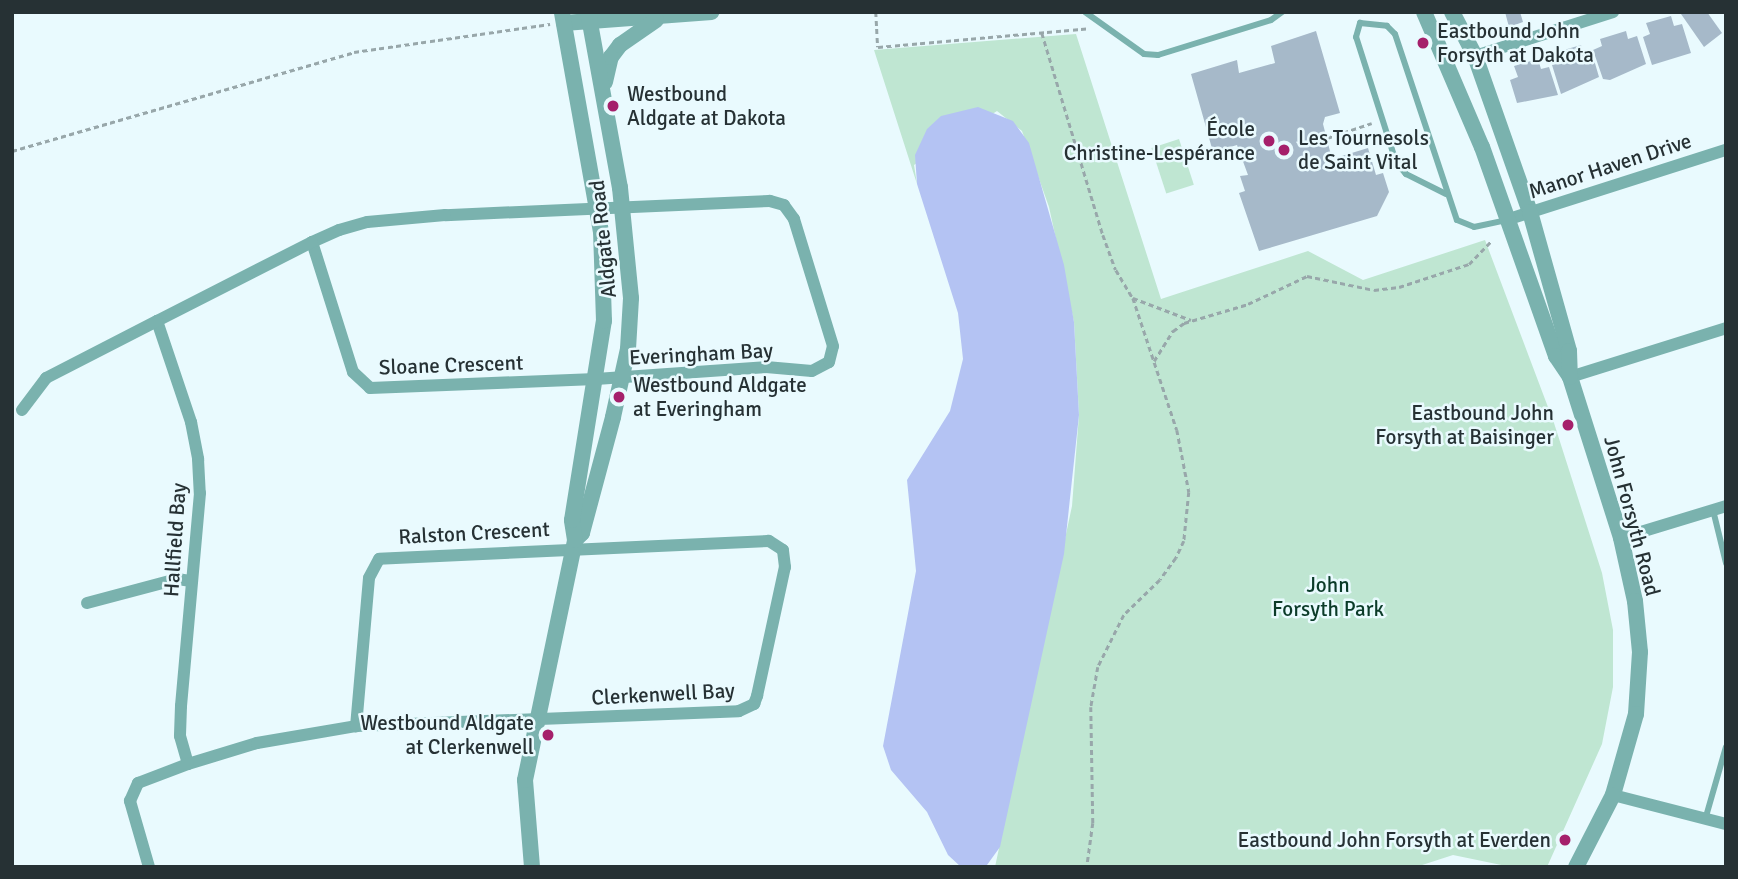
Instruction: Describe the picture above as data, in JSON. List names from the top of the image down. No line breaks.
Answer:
{"streets":{"street":["Manor Haven Drive","Aldgate Road","Everingham Bay","Sloane Crescent","John Forsyth Road","Ralston Crescent","Hallfield Bay","Clerkenwell Bay"]},"crossings":[["Manor Haven Drive","John Forsyth Road"],["Aldgate Road","Everingham Bay"],["Aldgate Road","Sloane Crescent"],["Aldgate Road","Ralston Crescent"],["Aldgate Road","Clerkenwell Bay"],["Everingham Bay","Sloane Crescent"],["Ralston Crescent","Clerkenwell Bay"]],"parks":["John Forsyth Park"],"places":["Eastbound John Forsyth at Dakota","Westbound Aldgate at Dakota","École Christine-Lespérance","Les Tournesols de Saint Vital","Westbound Aldgate at Everingham","Eastbound John Forsyth at Baisinger","Westbound Aldgate at Clerkenwell","Eastbound John Forsyth at Everden"]}
